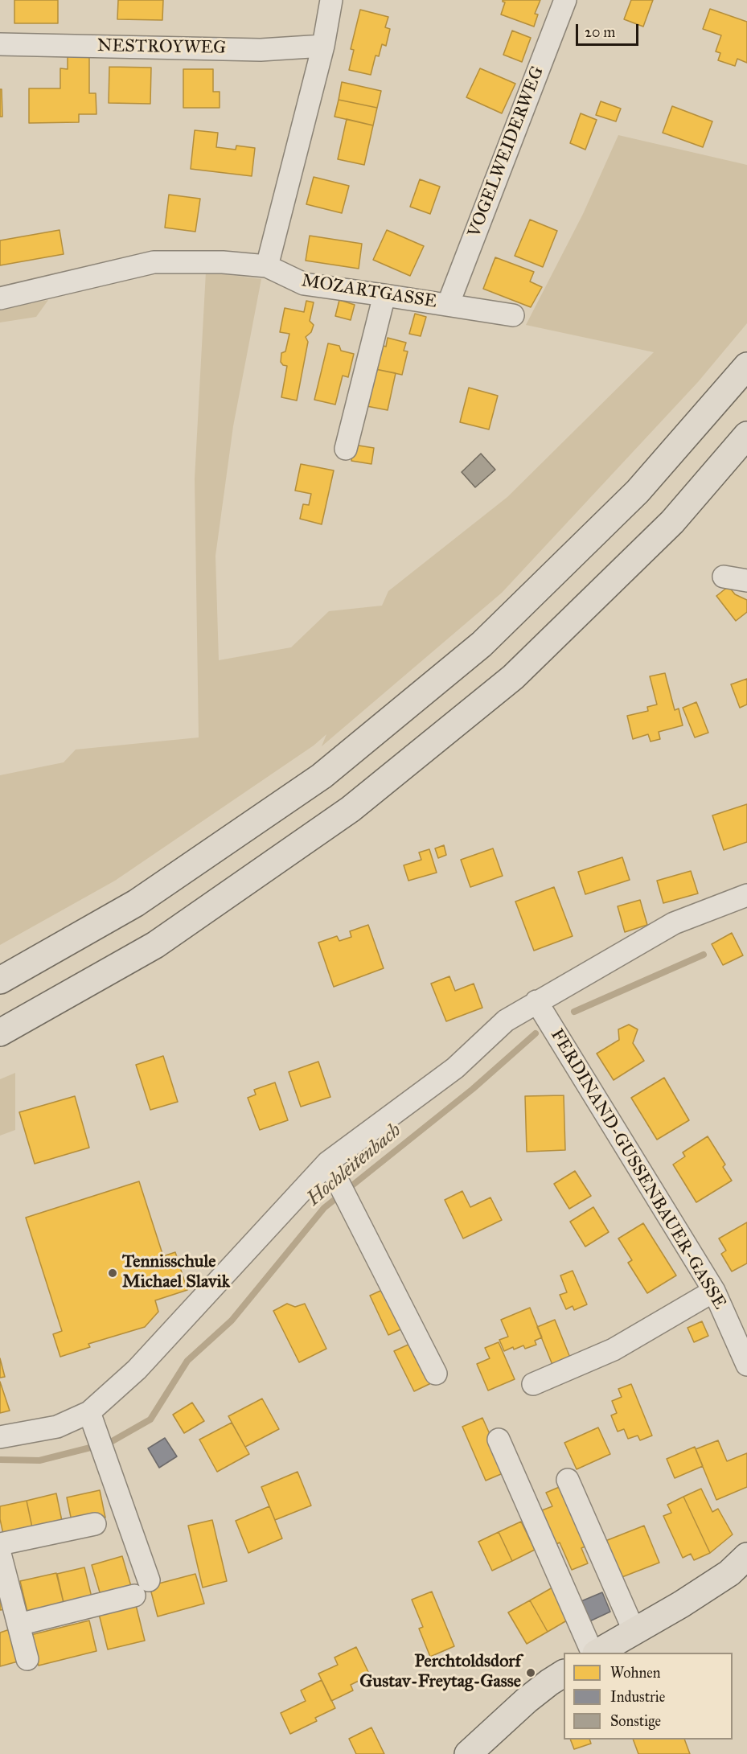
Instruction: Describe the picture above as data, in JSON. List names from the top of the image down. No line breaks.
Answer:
{"streets":{"street":["NESTROYWEG","VOGELWEIDERWEG","MOZARTGASSE","FERDINAND-GUSSENBAUER-GASSE"]},"crossings":[["VOGELWEIDERWEG","MOZARTGASSE"]],"water":["Hochleitenbach"],"places":["Tennisschule Michael Slavik","Perchtoldsdorf Gustav-Freytag-Gasse"],"legend":["Wohnen","Industrie","Sonstige"],"scale_bar":"20 m"}
